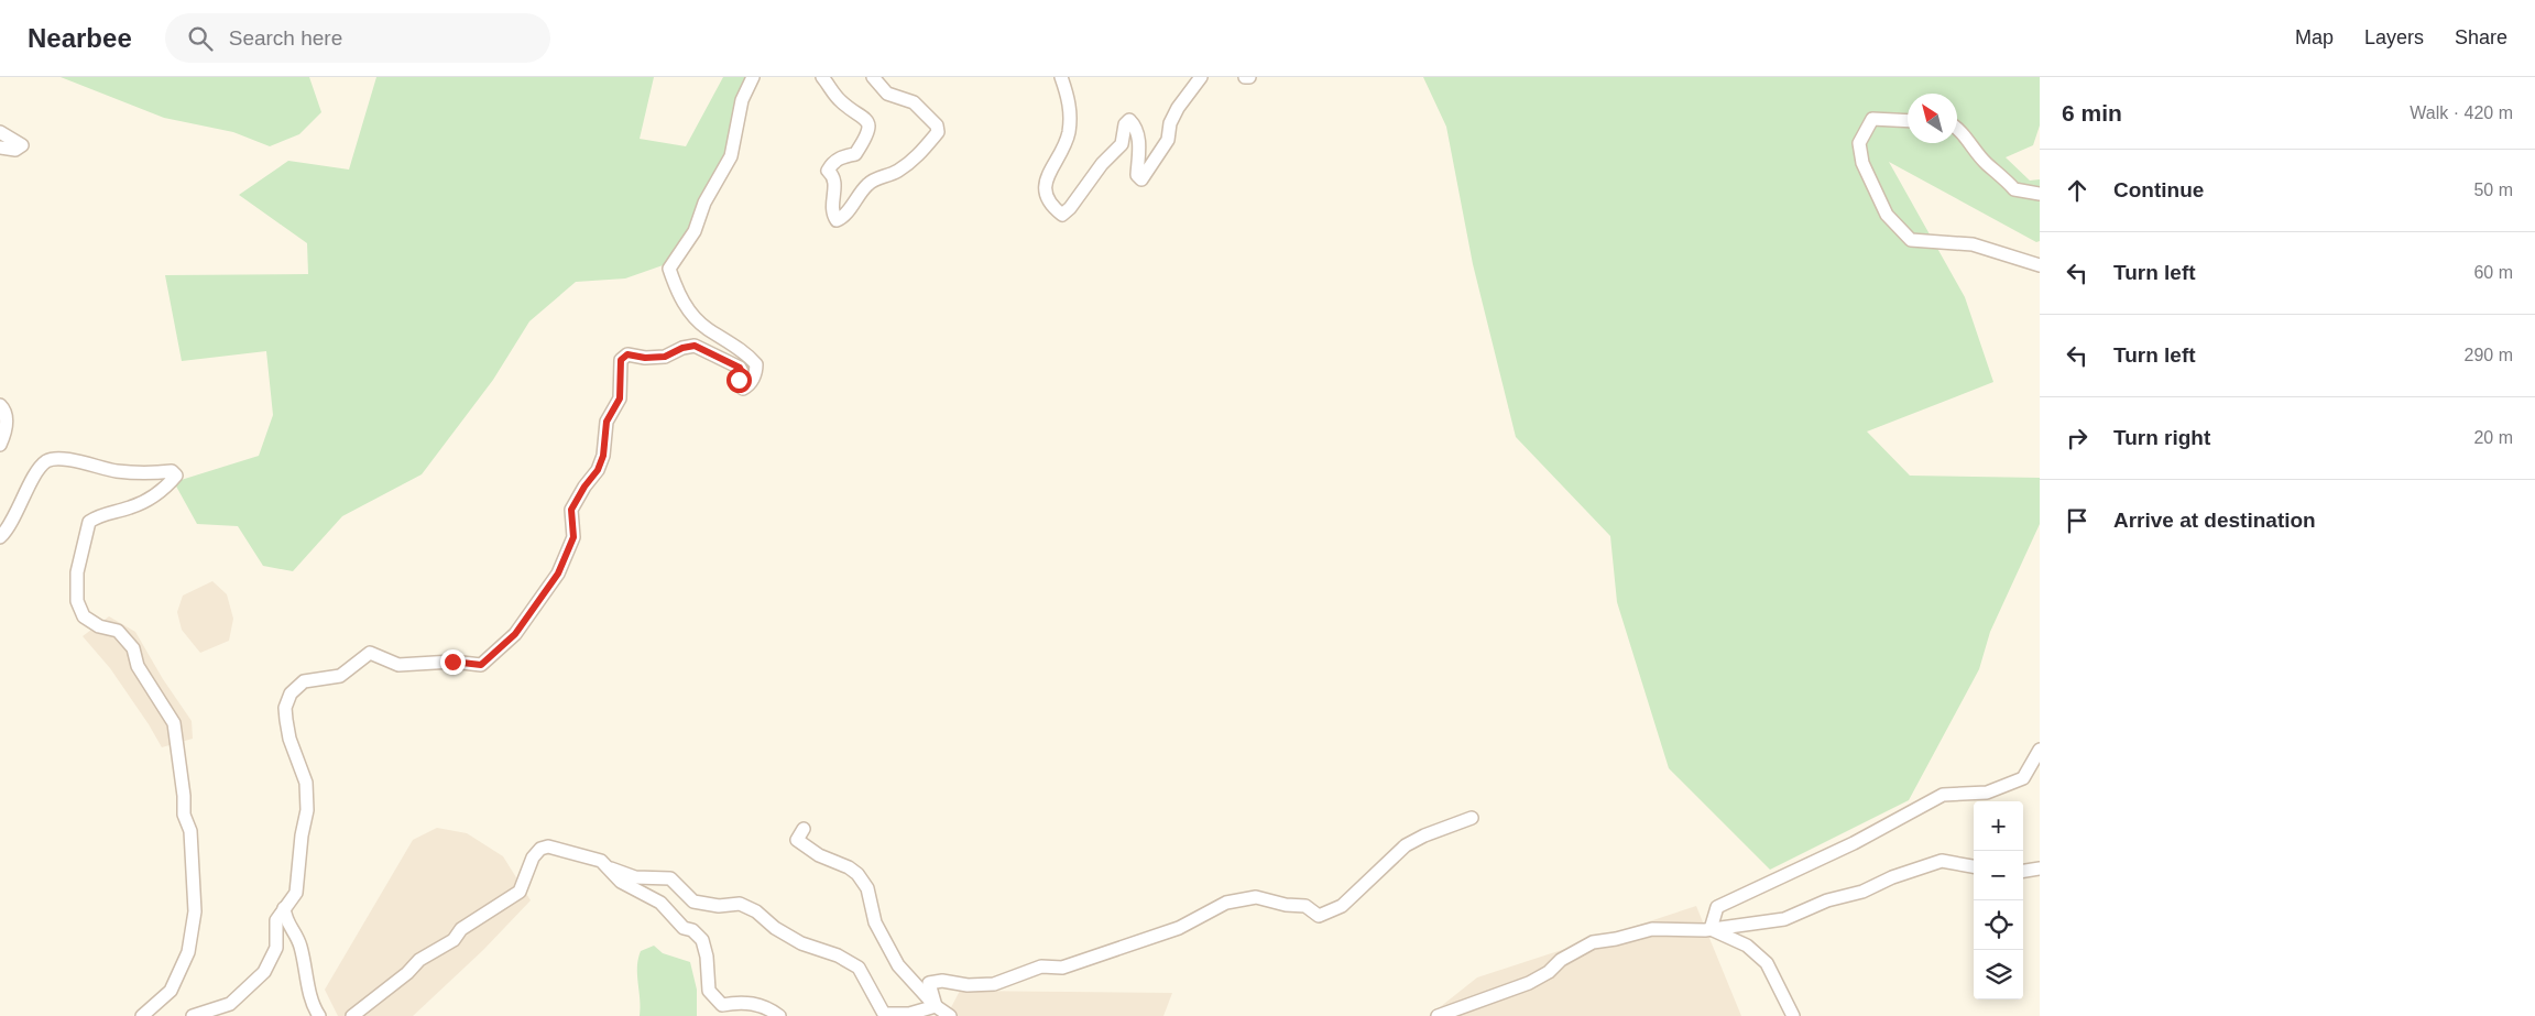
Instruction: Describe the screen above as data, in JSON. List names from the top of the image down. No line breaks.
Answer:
{"north":"top left","page":{"header":"Nearbee","search":"Search here","nav":["Map","Layers","Share"],"heading":["6 min","Walk · 420 m"],"list":[["Continue","50 m"],["Turn left","60 m"],["Turn left","290 m"],["Turn right","20 m"],"Arrive at destination"],"map_buttons":["+","−"]}}
